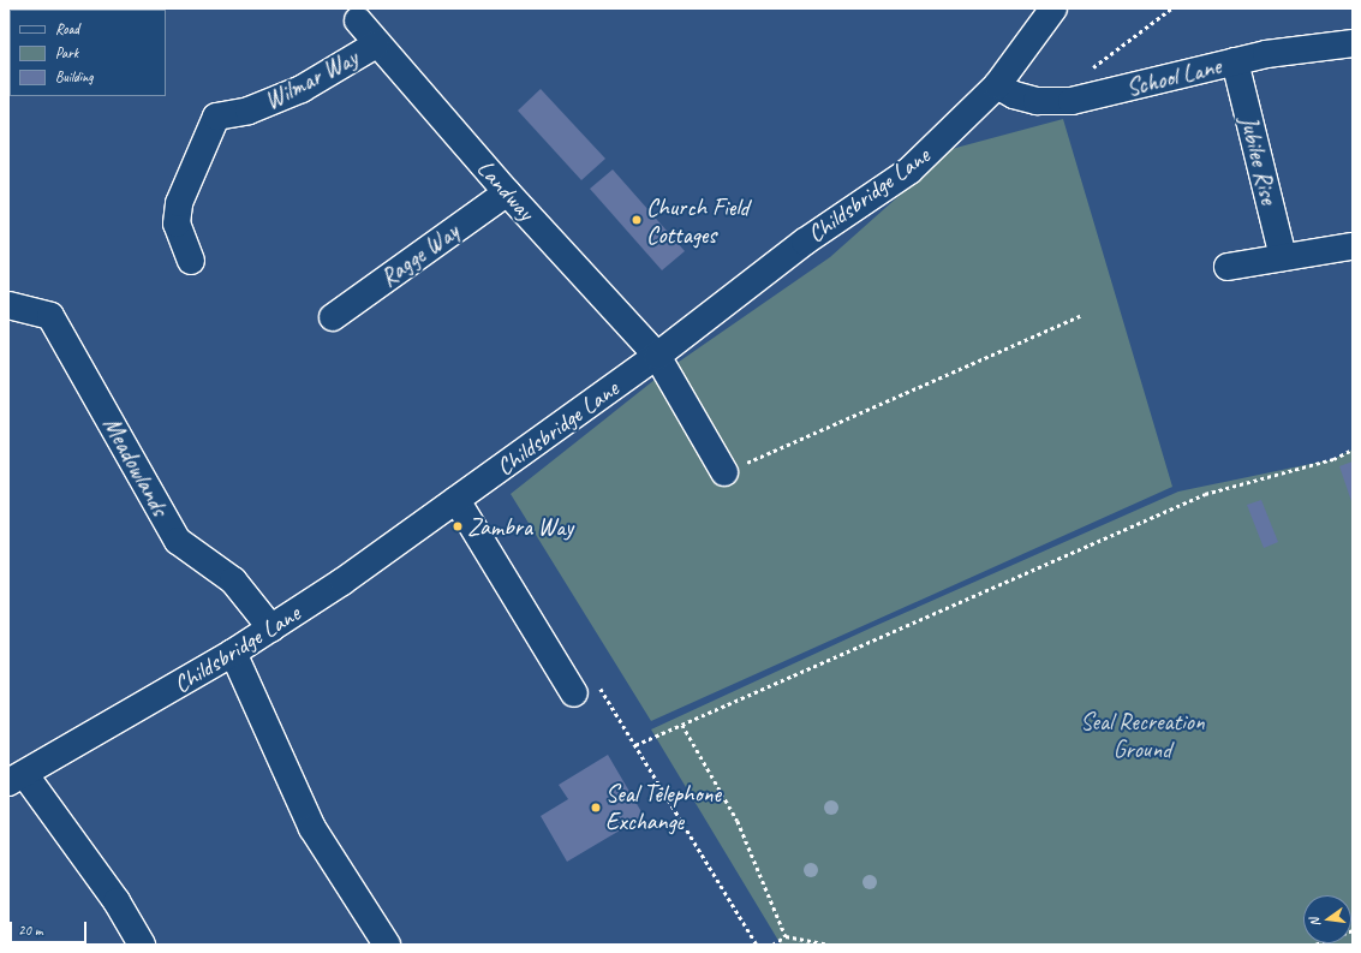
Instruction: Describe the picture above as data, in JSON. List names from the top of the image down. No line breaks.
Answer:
{"streets":{"street":["School Lane","Wilmar Way","Jubilee Rise","Landway","Childsbridge Lane","Ragge Way","Meadowlands"]},"crossings":[["School Lane","Jubilee Rise"],["School Lane","Childsbridge Lane"],["Wilmar Way","Landway"],["Landway","Childsbridge Lane"],["Landway","Ragge Way"],["Childsbridge Lane","Meadowlands"]],"parks":["Seal Recreation Ground"],"places":["Church Field Cottages","Zambra Way","Seal Telephone Exchange"],"legend":["Road","Park","Building"],"scale_bar":"20 m","north":"left"}
